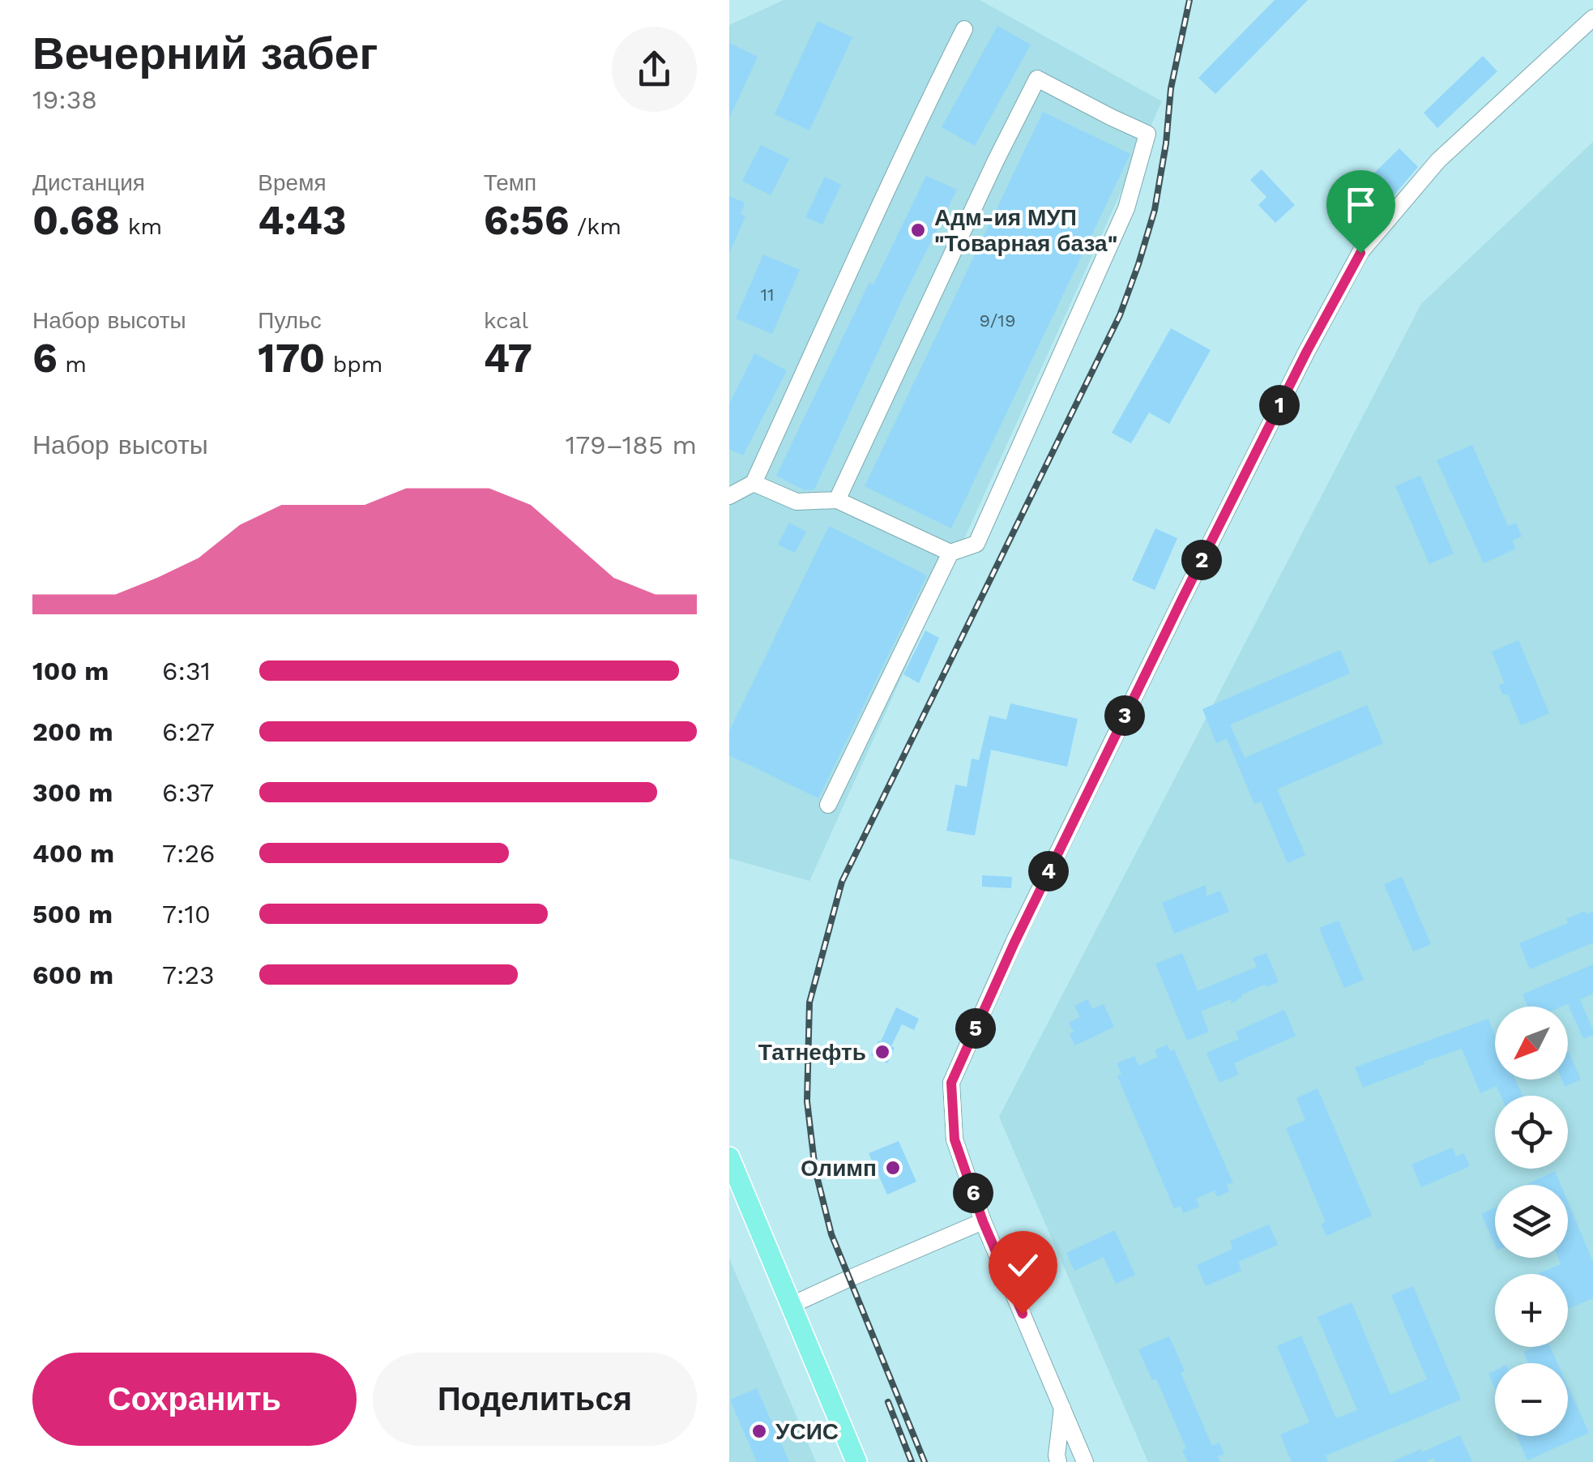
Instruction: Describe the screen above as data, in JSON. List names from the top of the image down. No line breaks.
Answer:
{"places":["Адм-ия МУП \"Товарная база\"","Татнефть","Олимп","УСИС"],"house_numbers":["11","9/19"],"north":"bottom left","page":{"heading":["Вечерний забег","19:38"],"stats":[["Дистанция","0.68 km"],["Время","4:43"],["Темп","6:56 /km"],["Набор высоты","6 m"],["Пульс","170 bpm"],["kcal","47"]],"pins":["1","2","3","4","5","6"],"chart":["Набор высоты","179–185 m"],"list":[{"name":"100 m","note":"6:31"},{"name":"200 m","note":"6:27"},{"name":"300 m","note":"6:37"},{"name":"400 m","note":"7:26"},{"name":"500 m","note":"7:10"},{"name":"600 m","note":"7:23"}],"map_buttons":["+","−"],"buttons":["Сохранить","Поделиться"]}}
